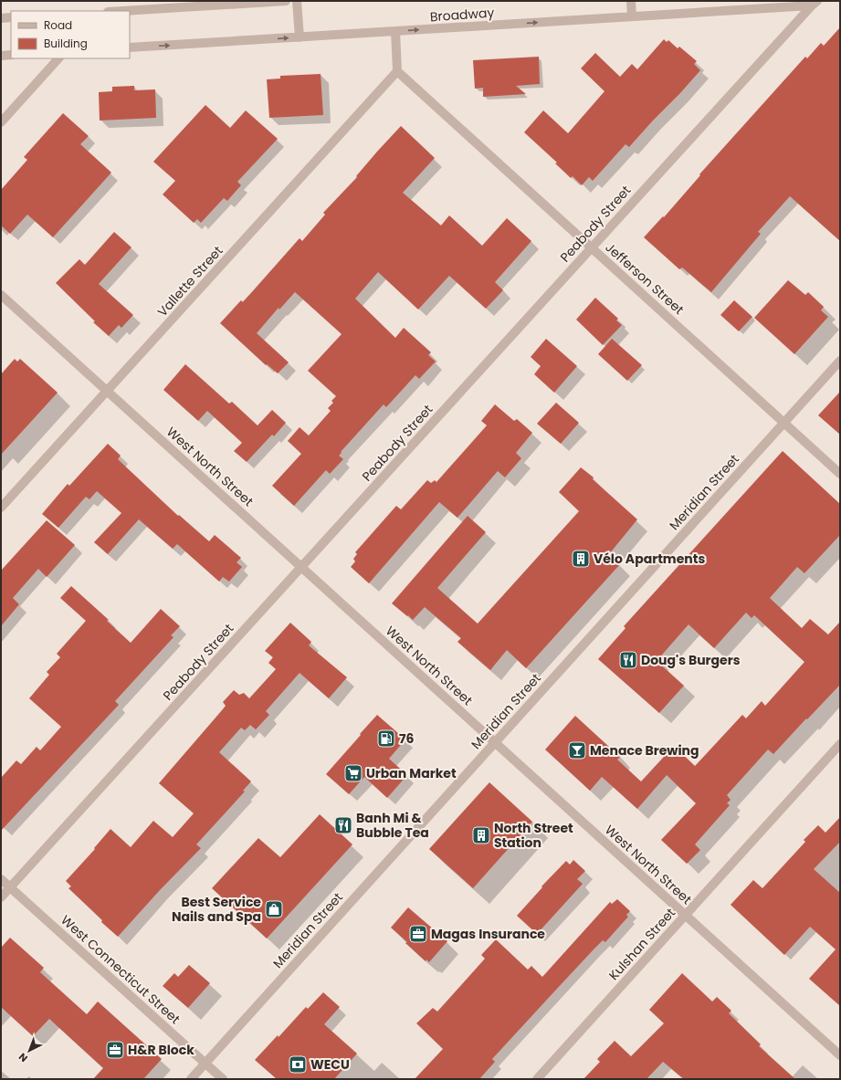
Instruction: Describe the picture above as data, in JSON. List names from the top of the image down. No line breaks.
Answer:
{"streets":{"street":["Broadway","Peabody Street","Jefferson Street","Vallette Street","West North Street","Meridian Street","Kulshan Street","West Connecticut Street"]},"crossings":[["Broadway","Peabody Street"],["Peabody Street","Jefferson Street"],["Peabody Street","West North Street"],["Peabody Street","West Connecticut Street"],["Jefferson Street","Vallette Street"],["Jefferson Street","Meridian Street"],["Vallette Street","West North Street"],["West North Street","Meridian Street"],["West North Street","Kulshan Street"],["Meridian Street","West Connecticut Street"]],"places":{"building":["Vélo Apartments","North Street Station"],"restaurant":["Doug's Burgers","Banh Mi & Bubble Tea"],"fuel station":["76"],"bar":["Menace Brewing"],"supermarket":["Urban Market"],"shop":["Best Service Nails and Spa"],"office":["Magas Insurance","H&R Block"],"bank":["WECU"]},"legend":["Road","Building"],"north":"bottom left"}
